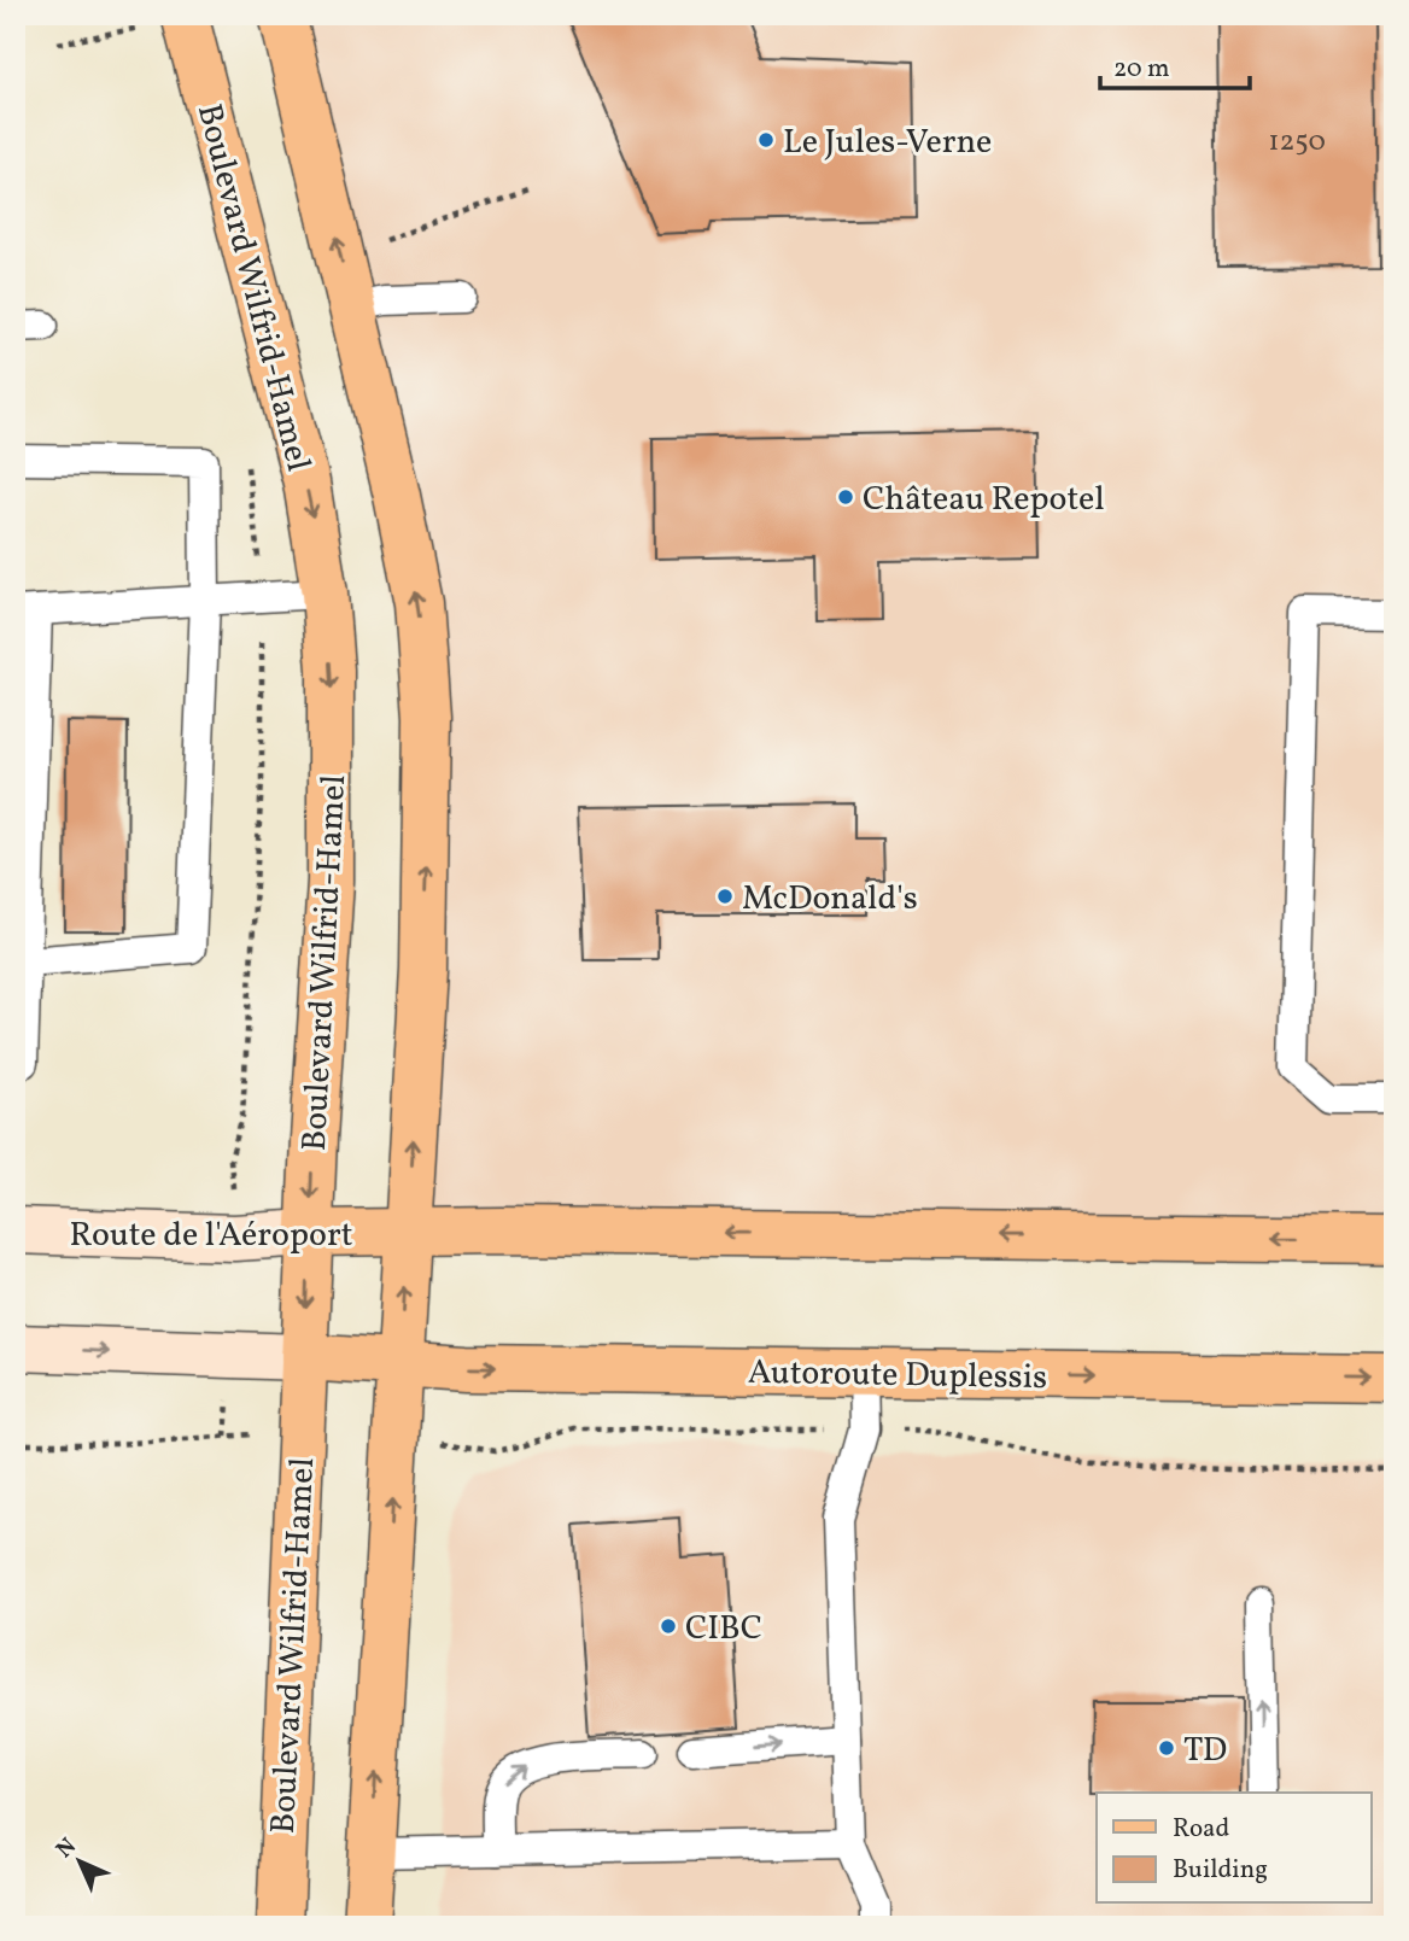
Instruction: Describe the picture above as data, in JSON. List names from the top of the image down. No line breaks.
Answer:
{"streets":{"main road":["Boulevard Wilfrid-Hamel","Route de l'Aéroport","Autoroute Duplessis"]},"crossings":[["Boulevard Wilfrid-Hamel","Route de l'Aéroport"]],"places":["Le Jules-Verne","Château Repotel","McDonald's","CIBC","TD"],"house_numbers":["1250"],"legend":["Road","Building"],"scale_bar":"20 m","north":"top left"}
